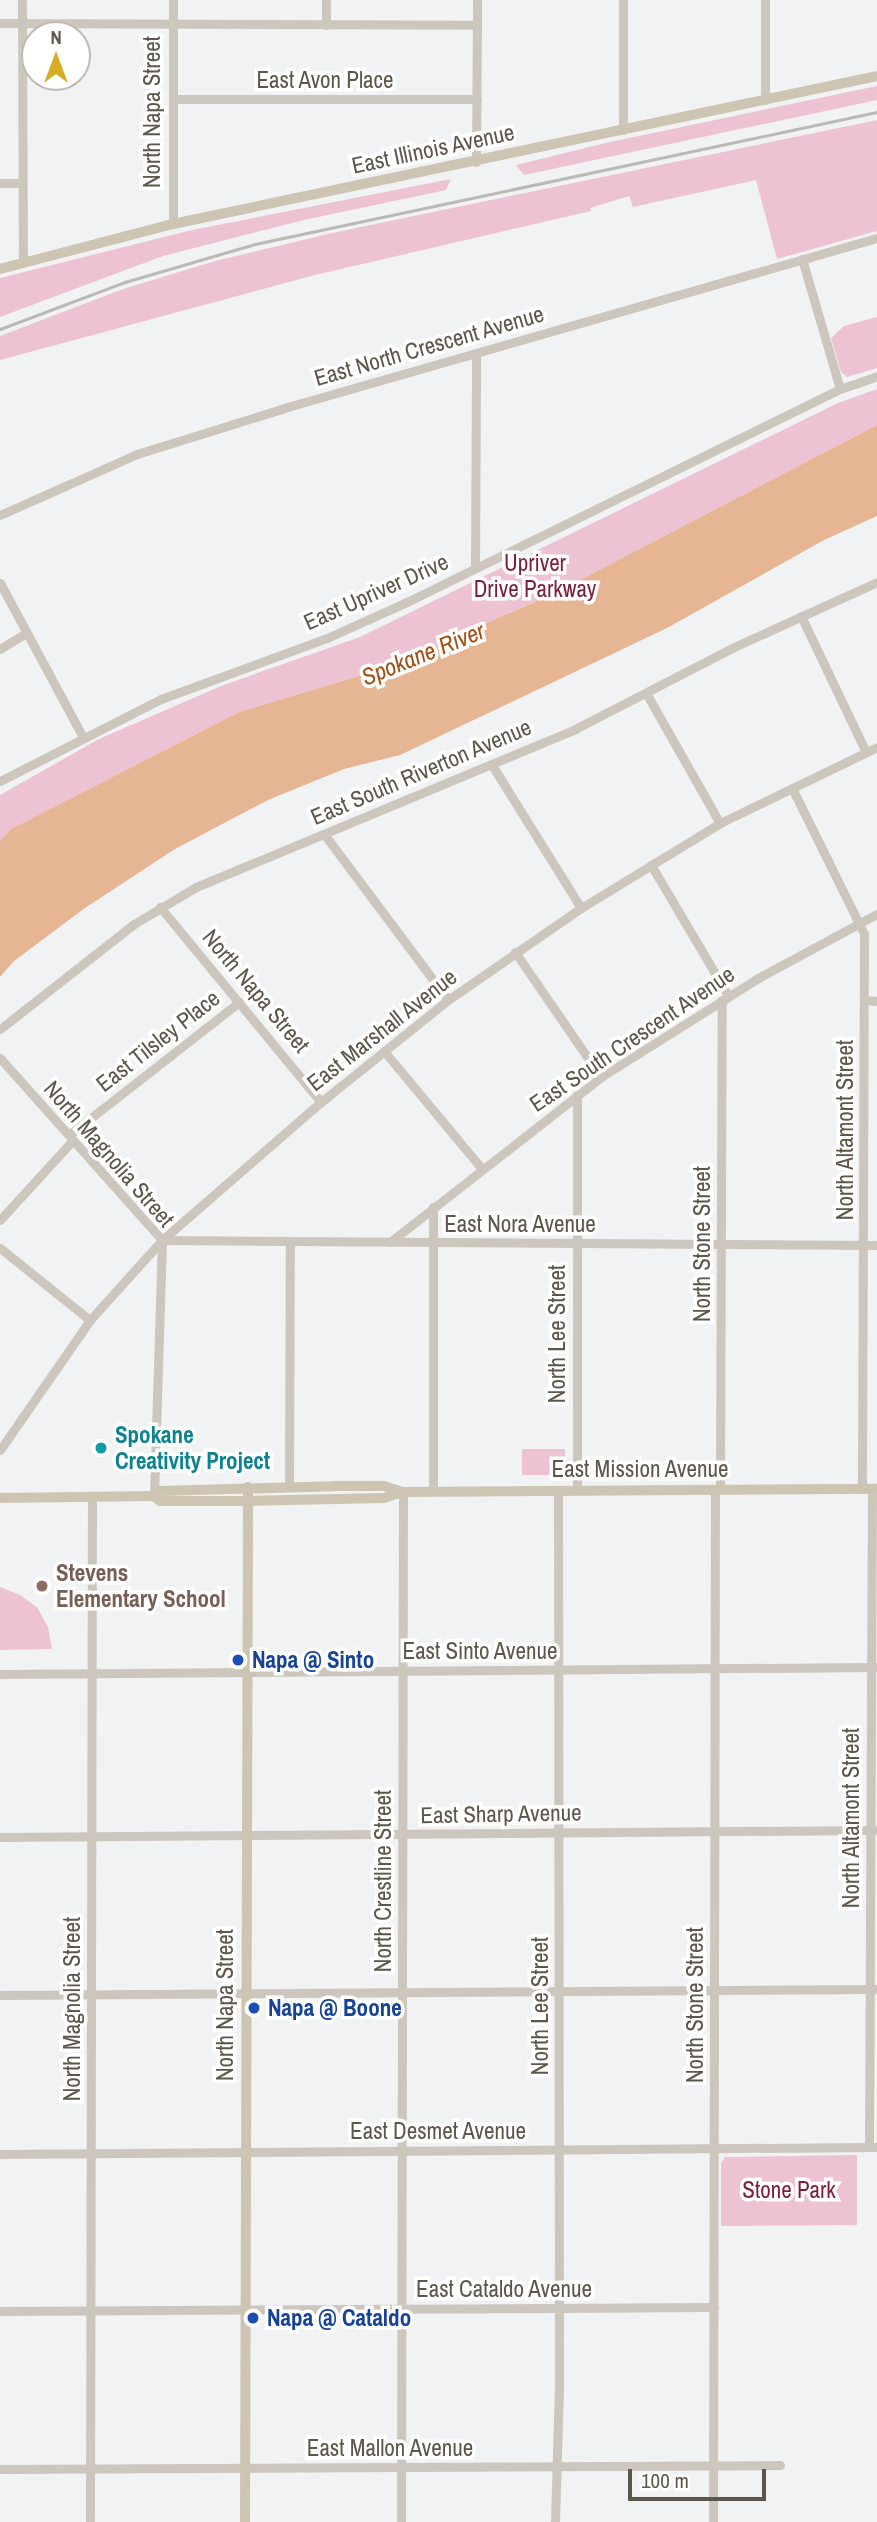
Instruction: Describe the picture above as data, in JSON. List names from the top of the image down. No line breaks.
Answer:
{"streets":{"main road":["North Napa Street","East Illinois Avenue","East Mission Avenue"],"street":["East Avon Place","East North Crescent Avenue","East Upriver Drive","East South Riverton Avenue","East Marshall Avenue","East South Crescent Avenue","East Tilsley Place","North Altamont Street","North Magnolia Street","East Nora Avenue","North Stone Street","North Lee Street","East Sinto Avenue","East Sharp Avenue","North Crestline Street","East Desmet Avenue","East Cataldo Avenue","East Mallon Avenue"]},"crossings":[["East Avon Place","North Napa Street"],["North Napa Street","East Illinois Avenue"],["North Napa Street","East South Riverton Avenue"],["North Napa Street","East Marshall Avenue"],["North Napa Street","East Tilsley Place"],["North Napa Street","East Mission Avenue"],["North Napa Street","East Sinto Avenue"],["North Napa Street","East Sharp Avenue"],["North Napa Street","East Desmet Avenue"],["North Napa Street","East Cataldo Avenue"],["North Napa Street","East Mallon Avenue"],["East Marshall Avenue","North Altamont Street"],["East Marshall Avenue","North Magnolia Street"],["East Marshall Avenue","East Nora Avenue"],["East South Crescent Avenue","North Altamont Street"],["East South Crescent Avenue","East Nora Avenue"],["East South Crescent Avenue","North Stone Street"],["East South Crescent Avenue","North Lee Street"],["East Tilsley Place","North Magnolia Street"],["North Altamont Street","East Nora Avenue"],["North Altamont Street","East Mission Avenue"],["North Altamont Street","East Sinto Avenue"],["North Altamont Street","East Sharp Avenue"],["North Altamont Street","East Desmet Avenue"],["North Magnolia Street","East Nora Avenue"],["North Magnolia Street","East Mission Avenue"],["North Magnolia Street","East Sinto Avenue"],["North Magnolia Street","East Sharp Avenue"],["North Magnolia Street","East Desmet Avenue"],["North Magnolia Street","East Cataldo Avenue"],["North Magnolia Street","East Mallon Avenue"],["East Nora Avenue","North Stone Street"],["East Nora Avenue","North Lee Street"],["North Stone Street","East Mission Avenue"],["North Stone Street","East Sinto Avenue"],["North Stone Street","East Sharp Avenue"],["North Stone Street","East Desmet Avenue"],["North Stone Street","East Cataldo Avenue"],["North Stone Street","East Mallon Avenue"],["North Lee Street","East Mission Avenue"],["North Lee Street","East Sinto Avenue"],["North Lee Street","East Sharp Avenue"],["North Lee Street","East Desmet Avenue"],["North Lee Street","East Cataldo Avenue"],["North Lee Street","East Mallon Avenue"],["East Mission Avenue","North Crestline Street"],["East Sinto Avenue","North Crestline Street"],["East Sharp Avenue","North Crestline Street"],["North Crestline Street","East Desmet Avenue"],["North Crestline Street","East Cataldo Avenue"],["North Crestline Street","East Mallon Avenue"]],"water":["Spokane River"],"parks":["Upriver Drive Parkway","Stone Park"],"places":["Spokane Creativity Project","Stevens Elementary School","Napa @ Sinto","Napa @ Boone","Napa @ Cataldo"],"scale_bar":"100 m","north":"top"}
